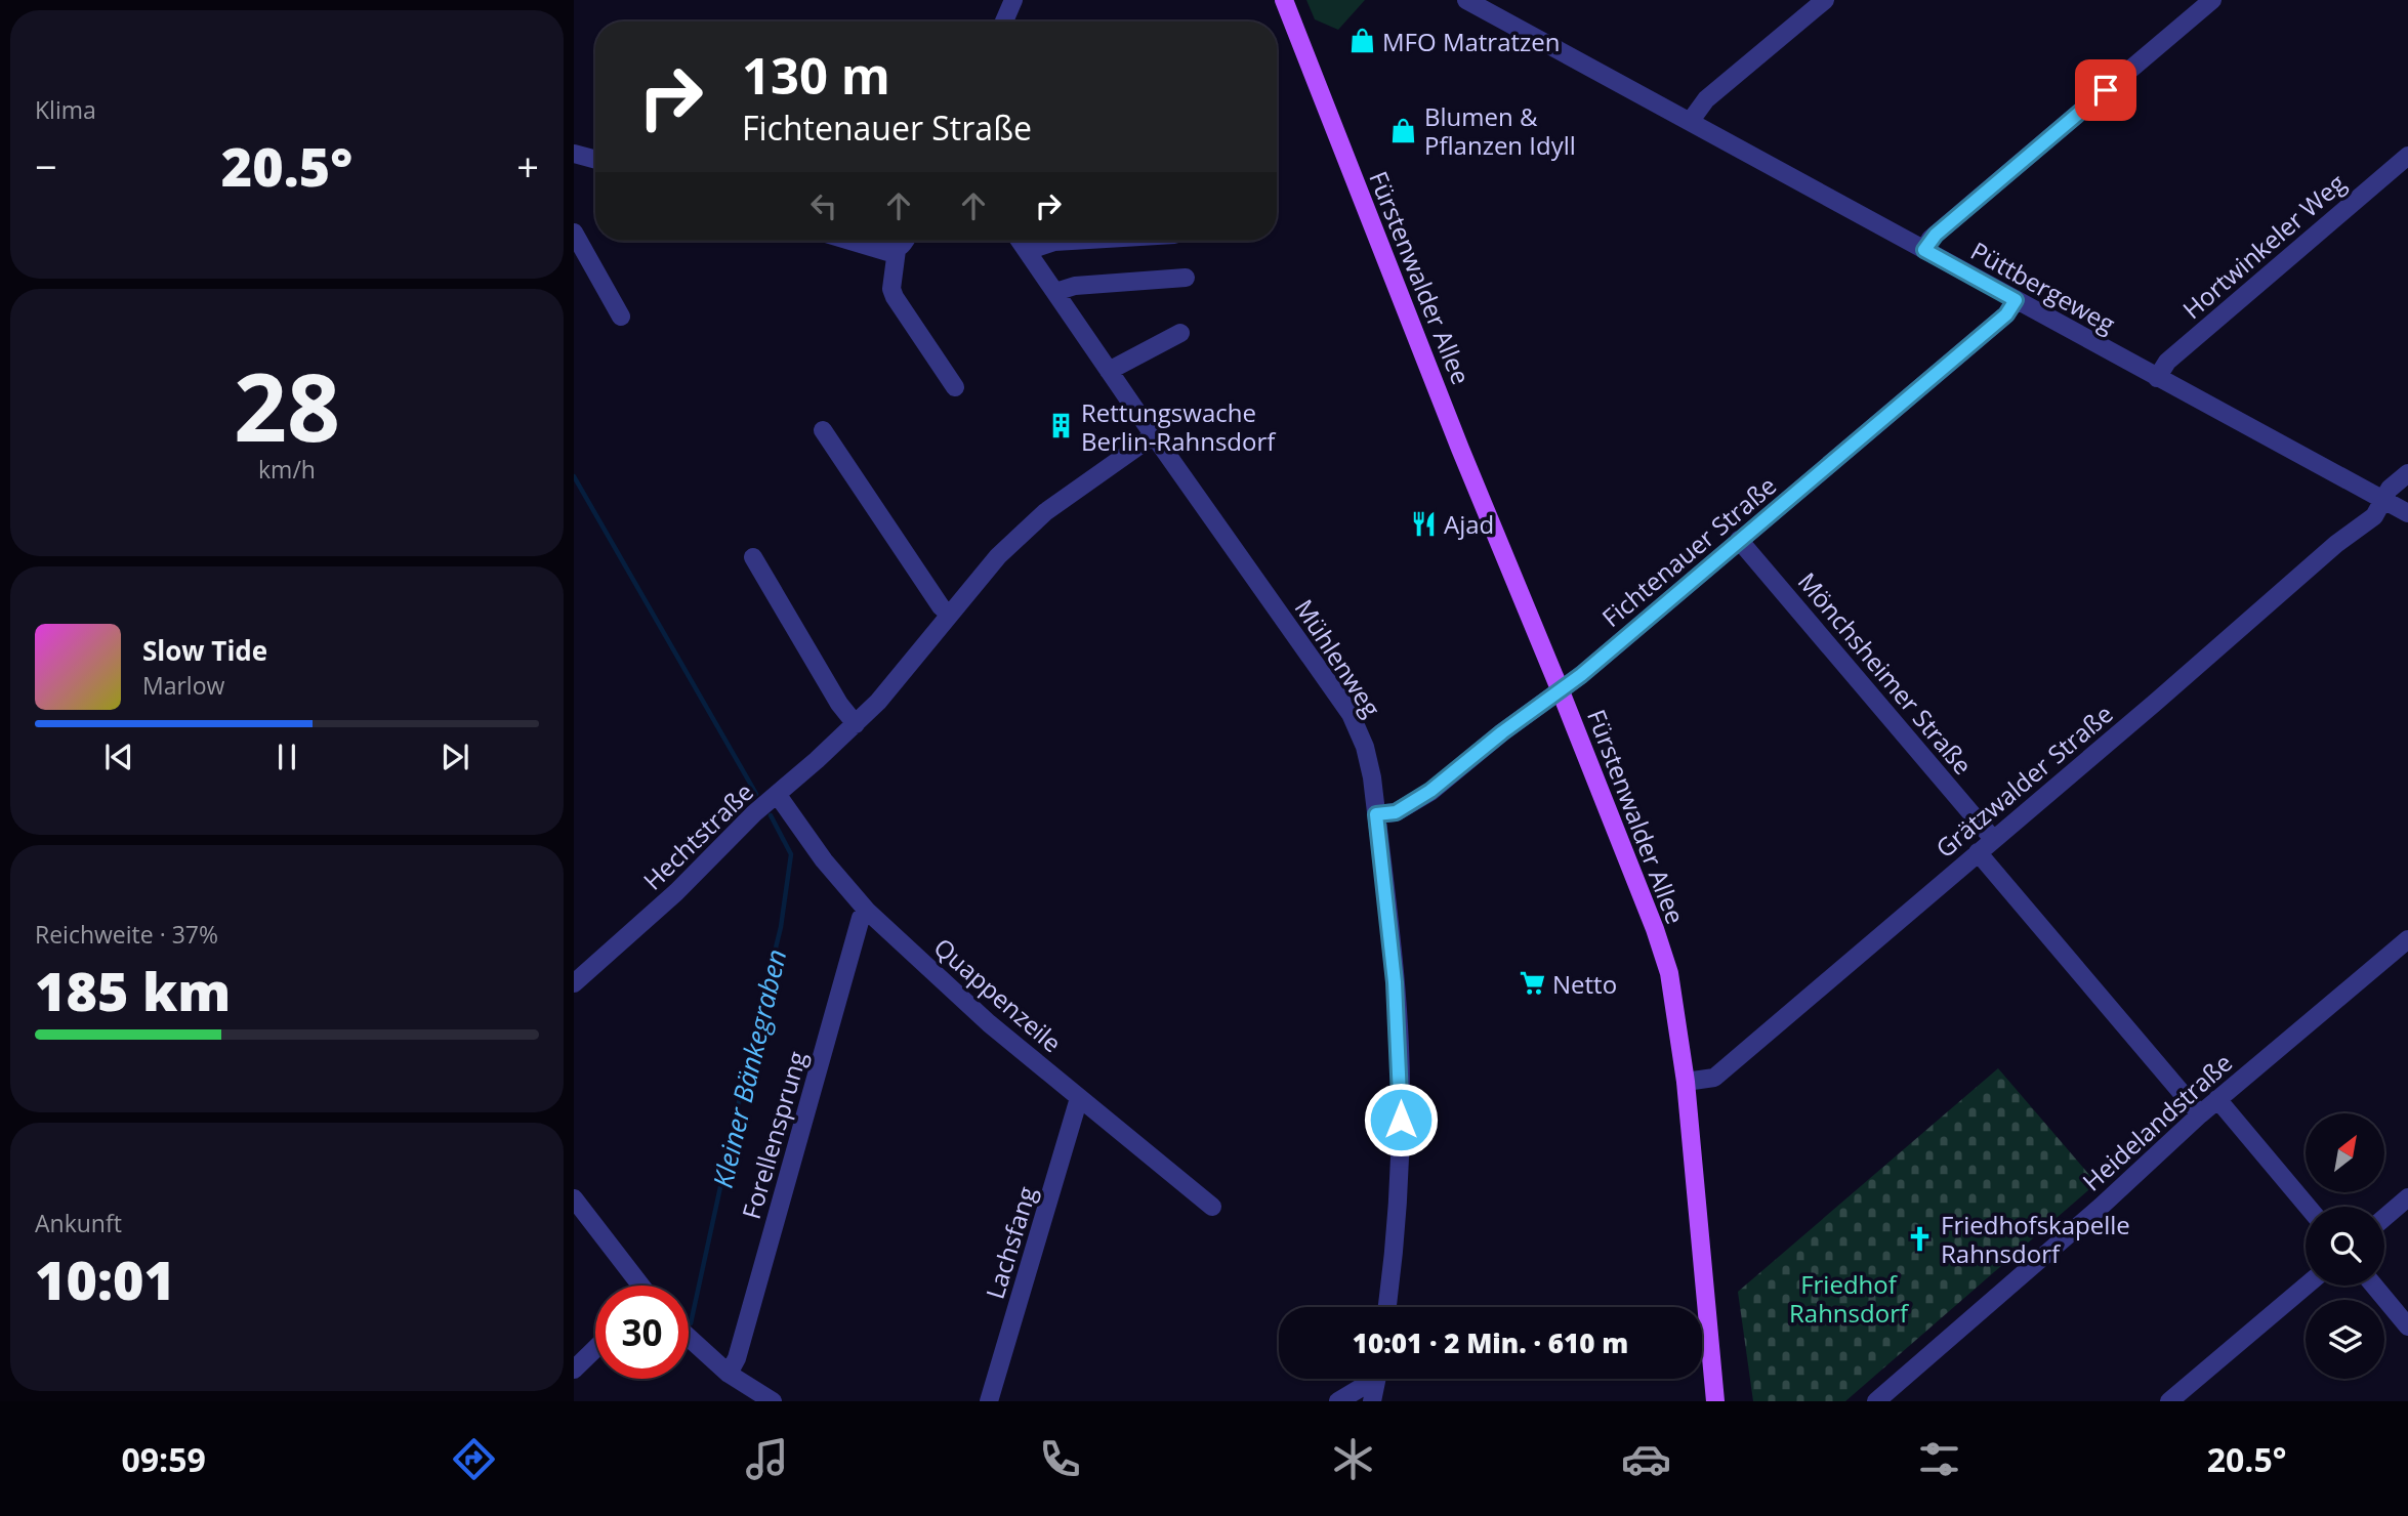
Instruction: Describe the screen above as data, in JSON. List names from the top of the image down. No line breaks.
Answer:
{"streets":{"main road":["Fürstenwalder Allee"],"street":["Hortwinkeler Weg","Püttbergeweg","Fichtenauer Straße","Mühlenweg","Mönchsheimer Straße","Grätzwalder Straße","Hechtstraße","Quappenzeile","Heidelandstraße","Forellensprung","Lachsfang"]},"crossings":[["Hortwinkeler Weg","Püttbergeweg"],["Fürstenwalder Allee","Fichtenauer Straße"],["Fürstenwalder Allee","Grätzwalder Straße"],["Püttbergeweg","Fichtenauer Straße"],["Püttbergeweg","Grätzwalder Straße"],["Fichtenauer Straße","Mühlenweg"],["Fichtenauer Straße","Mönchsheimer Straße"],["Mühlenweg","Hechtstraße"],["Mönchsheimer Straße","Grätzwalder Straße"],["Hechtstraße","Quappenzeile"],["Quappenzeile","Forellensprung"],["Quappenzeile","Lachsfang"]],"water":["Kleiner Bänkegraben"],"parks":["Friedhof Rahnsdorf"],"places":{"shop":["MFO Matratzen","Blumen & Pflanzen Idyll"],"building":["Rettungswache Berlin-Rahnsdorf"],"restaurant":["Ajad"],"supermarket":["Netto"],"church":["Friedhofskapelle Rahnsdorf"]},"north":"top right","page":{"tile":["Klima",["28","km/h"],["Reichweite · 37%","185 km"],["Ankunft","10:01"]],"turn":["130 m","Fichtenauer Straße"],"heat":["−","20.5°","+"],"song":["Slow Tide","Marlow"],"limit":"30","trip":"10:01 · 2 Min. · 610 m","tabs":["09:59","20.5°"]}}
